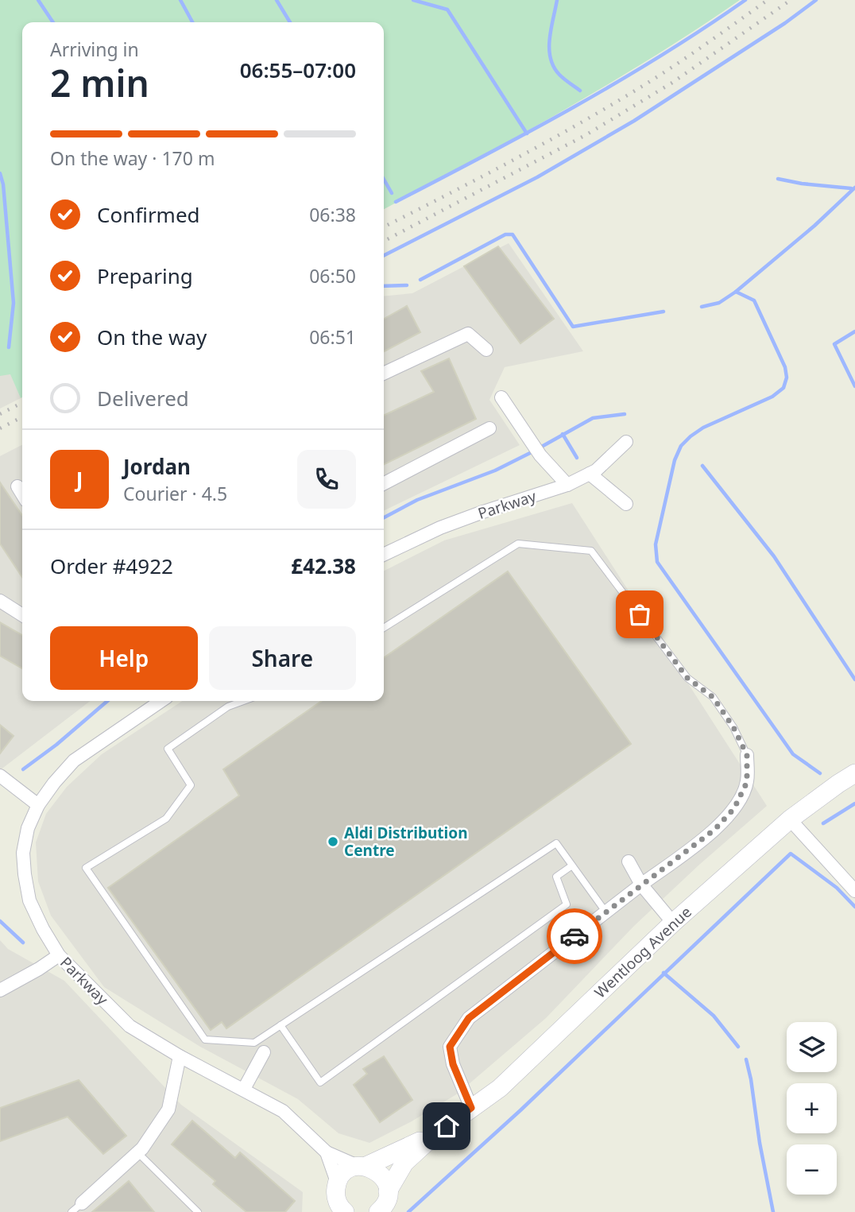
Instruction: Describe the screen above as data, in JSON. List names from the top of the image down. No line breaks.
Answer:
{"streets":{"main road":["Wentloog Avenue"],"street":["Parkway"]},"crossings":[["Parkway","Wentloog Avenue"]],"places":["Aldi Distribution Centre"],"page":{"heading":["2 min","Arriving in","06:55–07:00"],"panel":["Jordan","Courier · 4.5","Order #4922","£42.38"],"bar":"On the way · 170 m","list":[["Confirmed","06:38"],["Preparing","06:50"],["On the way","06:51"],"Delivered"],"round":"J","buttons":["Help","Share"],"map_buttons":["+","−"]}}
